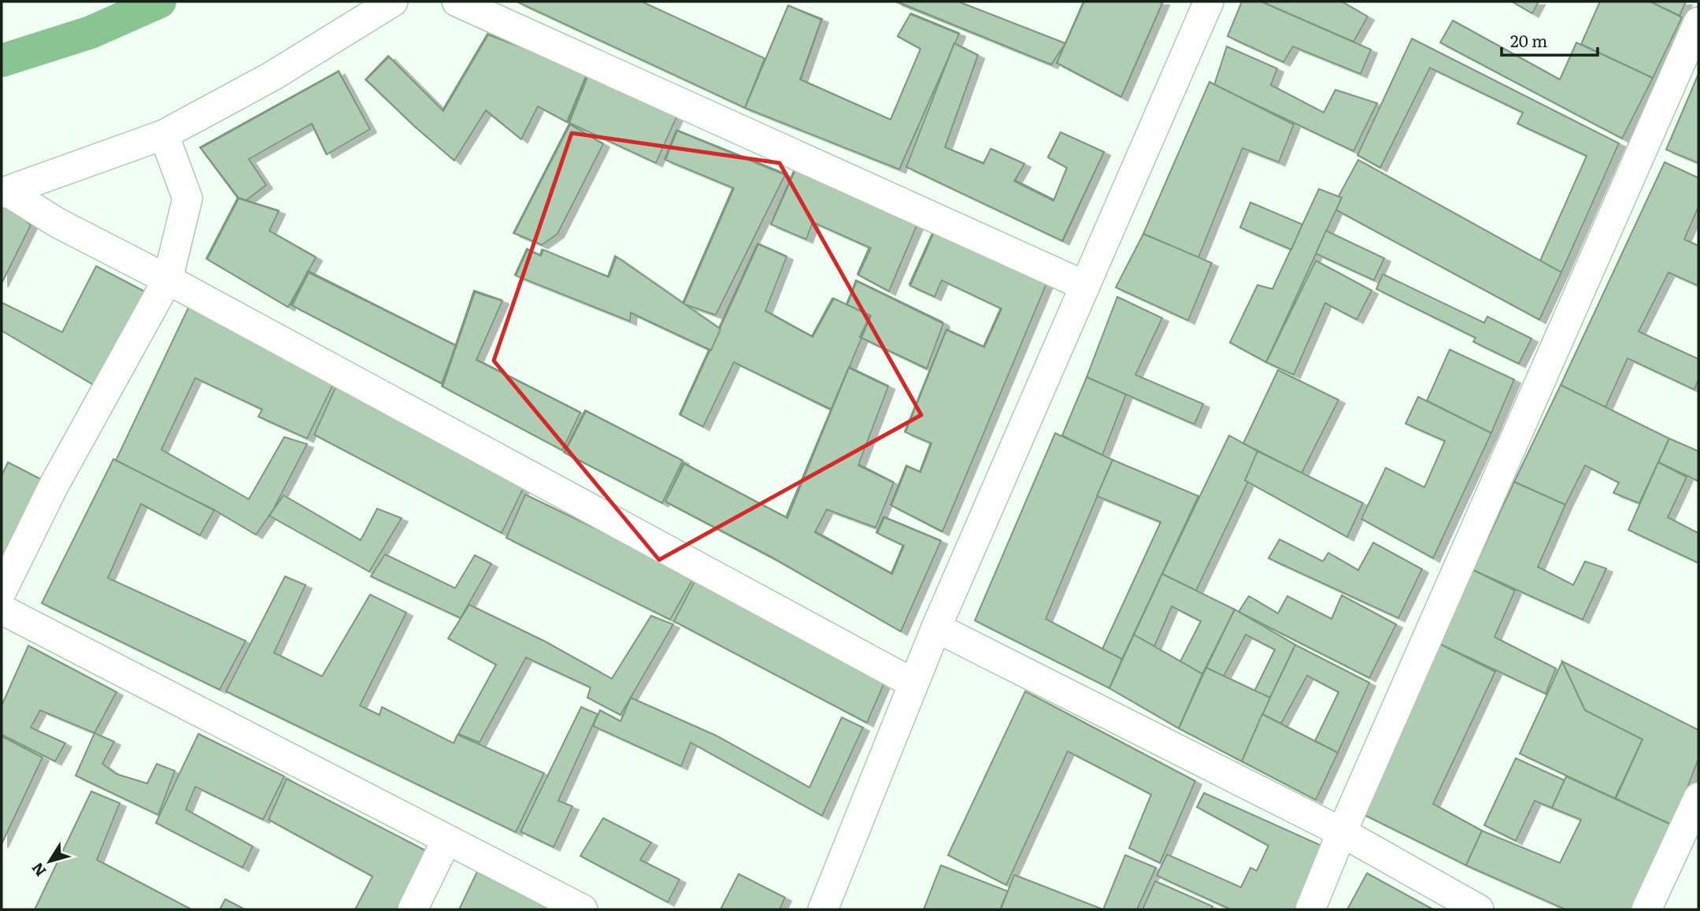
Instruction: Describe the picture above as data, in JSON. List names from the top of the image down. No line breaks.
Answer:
{"scale_bar":"20 m","north":"bottom left"}
